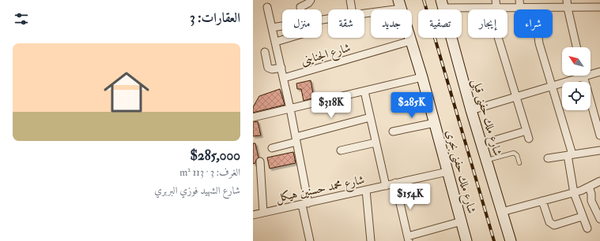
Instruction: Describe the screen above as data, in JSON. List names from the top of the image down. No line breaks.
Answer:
{"streets":{"street":["شارع الجناينى","شارع ملك حفنى قبلى","شارع ملك حفنى بحرى","شارع محمد حسنين هيكل"]},"crossings":[["شارع الجناينى","شارع ملك حفنى بحرى"],["شارع ملك حفنى بحرى","شارع محمد حسنين هيكل"]],"north":"top left","page":{"heading":"العقارات: 3","chip":["شراء","إيجار","تصفية","جديد","شقة","منزل"],"list":[{"name":"$285,000","note":"الغرف: 3 · 113 m² · شارع الشهيد فوزي البربري"}],"price":["$318K","$285K","$154K"]}}
